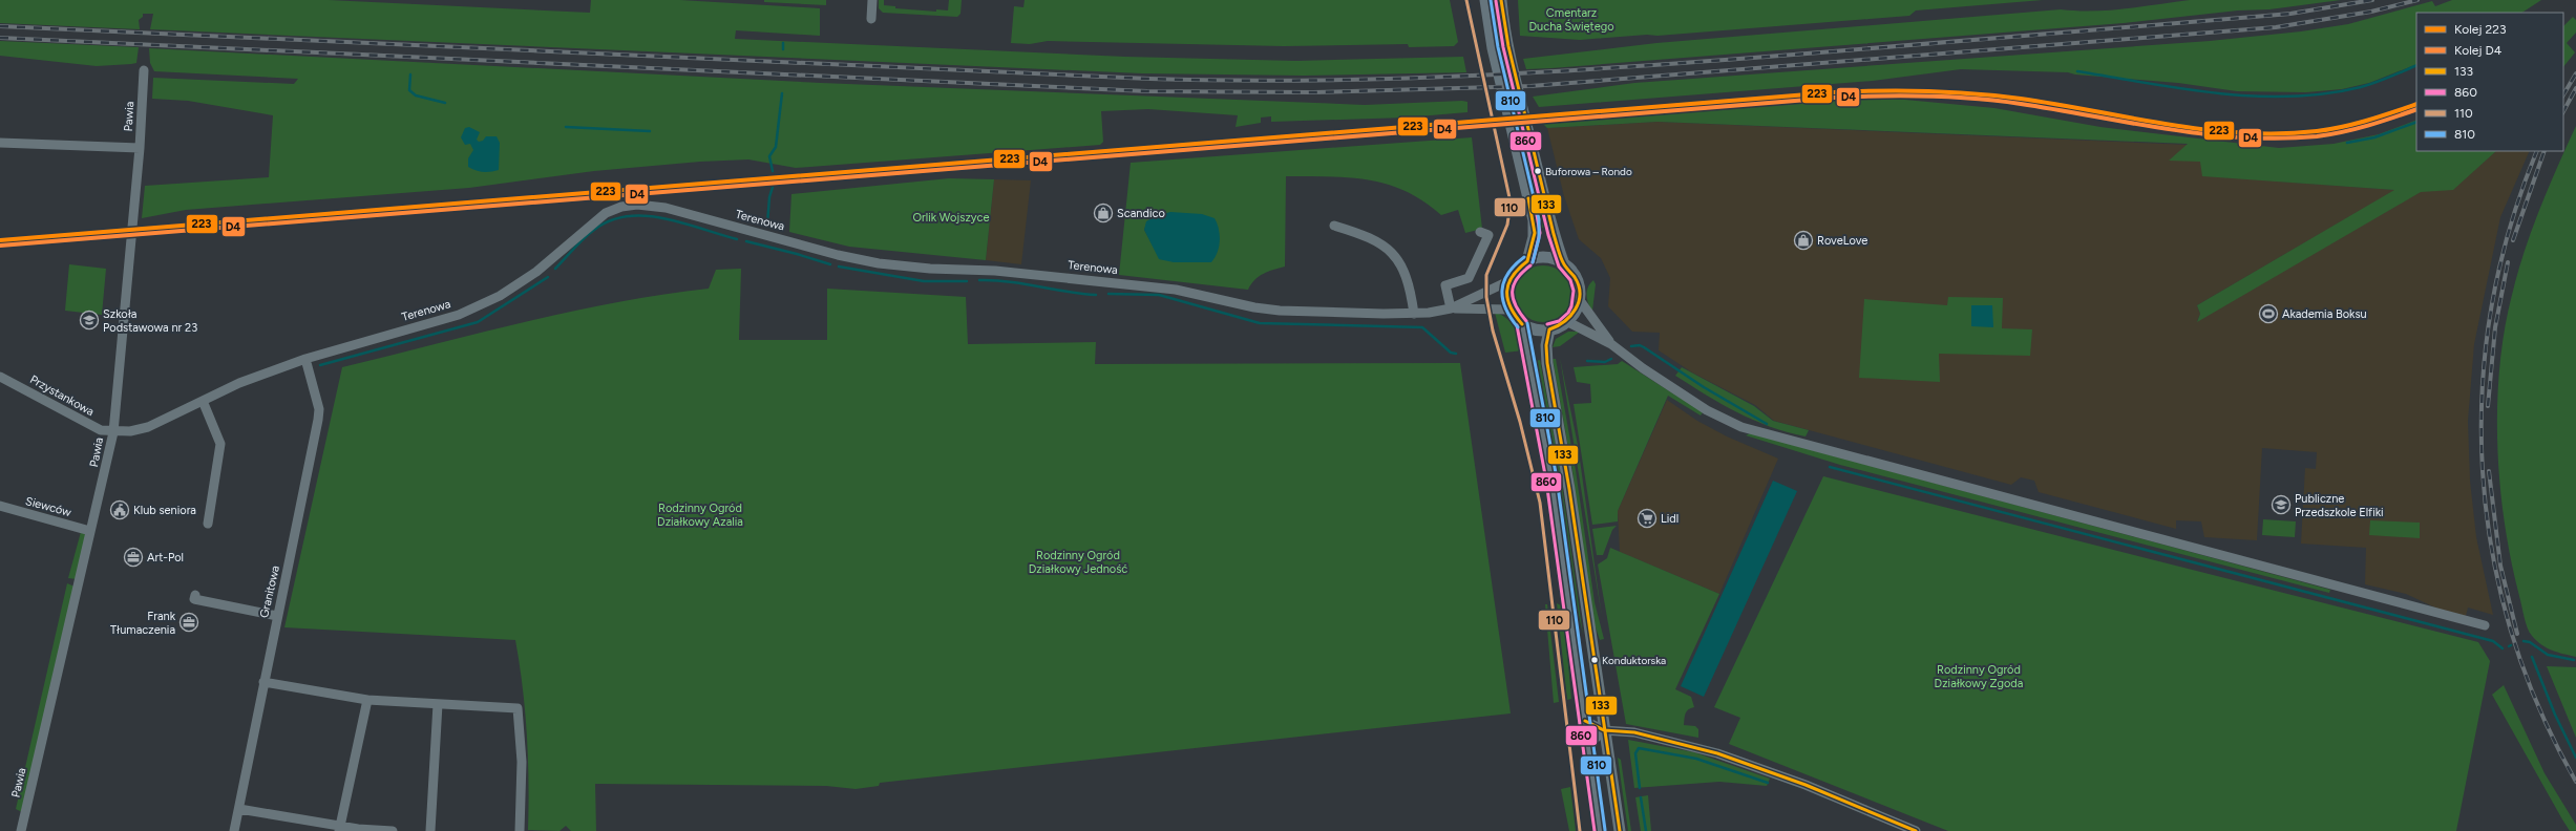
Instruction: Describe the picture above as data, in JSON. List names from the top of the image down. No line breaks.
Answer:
{"streets":{"street":["Pawia","Terenowa","Przystankowa","Siewców","Granitowa"]},"crossings":[["Pawia","Terenowa"],["Pawia","Przystankowa"],["Pawia","Siewców"],["Terenowa","Przystankowa"],["Terenowa","Granitowa"]],"parks":["Cmentarz Ducha Świętego","Orlik Wojszyce","Rodzinny Ogród Działkowy Azalia","Rodzinny Ogród Działkowy Jedność","Rodzinny Ogród Działkowy Zgoda"],"places":{"other":["Buforowa – Rondo","Konduktorska"],"shop":["Scandico","RoveLove"],"sports":["Akademia Boksu"],"school or university":["Szkoła Podstawowa nr 23","Publiczne Przedszkole Elfiki"],"public building":["Klub seniora"],"supermarket":["Lidl"],"office":["Art-Pol","Frank Tłumaczenia"]},"lines":["transit line 133","transit line 110","transit line 810","transit line 860","rail line 223","rail line D4"],"legend":["Kolej 223","Kolej D4","133","860","110","810"]}
